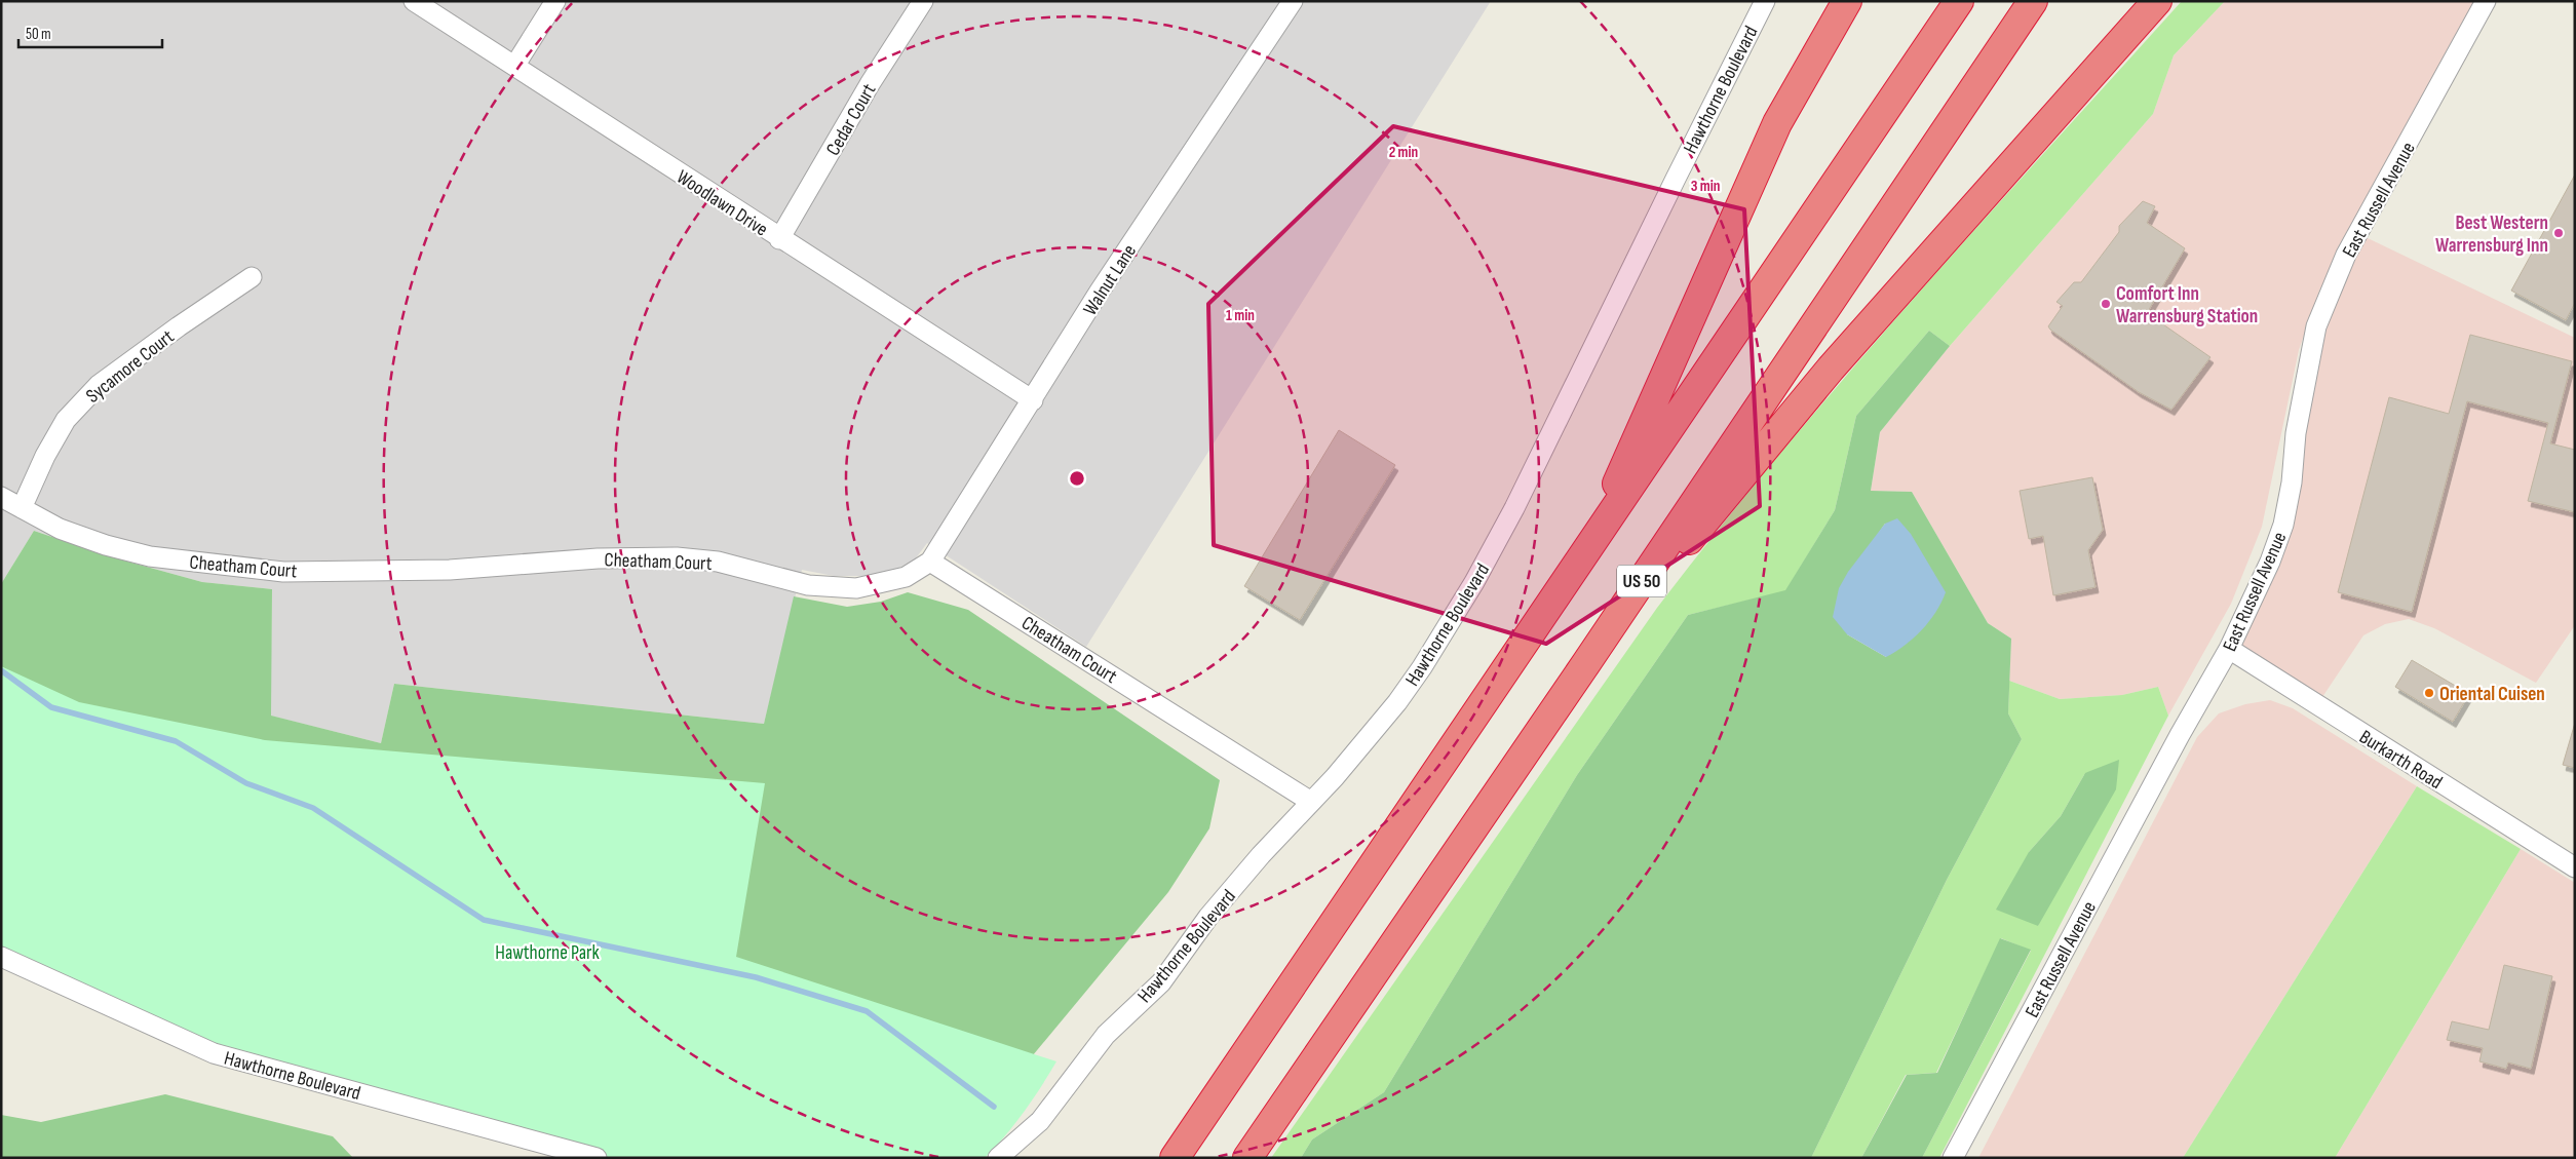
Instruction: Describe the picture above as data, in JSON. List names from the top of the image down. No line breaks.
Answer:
{"streets":{"highway":["US 50"],"street":["Hawthorne Boulevard","Cedar Court","East Russell Avenue","Woodlawn Drive","Walnut Lane","Sycamore Court","Cheatham Court","Burkarth Road"]},"crossings":[["Hawthorne Boulevard","Cheatham Court"],["Cedar Court","Woodlawn Drive"],["East Russell Avenue","Burkarth Road"],["Woodlawn Drive","Walnut Lane"],["Walnut Lane","Cheatham Court"],["Sycamore Court","Cheatham Court"]],"parks":["Hawthorne Park"],"places":["Best Western Warrensburg Inn","Comfort Inn Warrensburg Station","Oriental Cuisen"],"scale_bar":"50 m","rings":["2 min","3 min","1 min"]}
